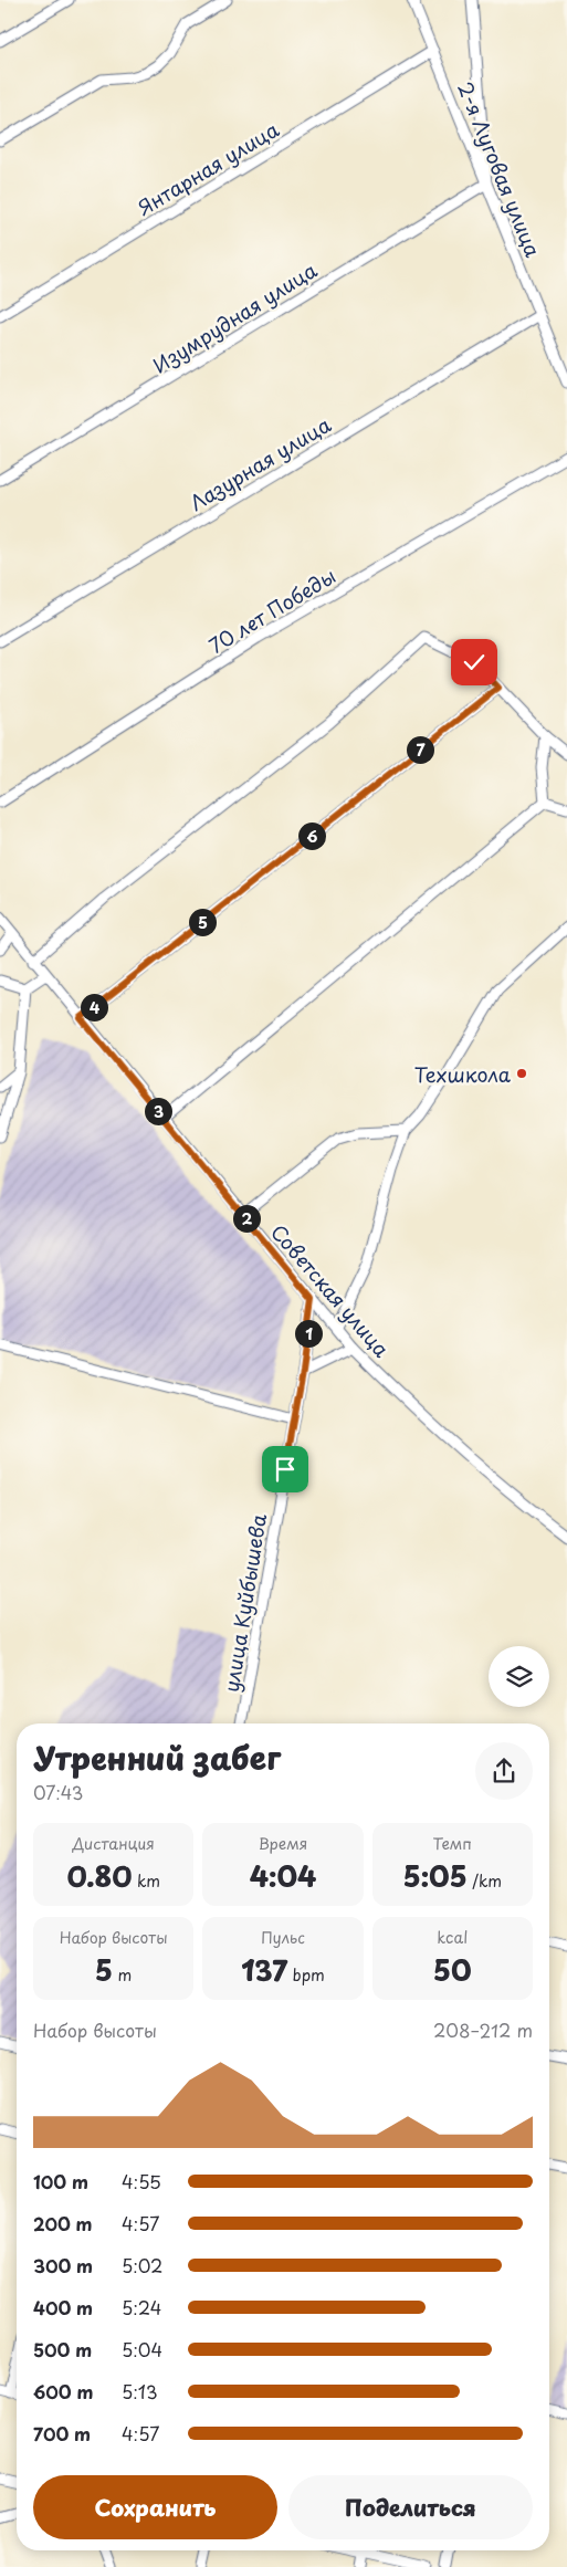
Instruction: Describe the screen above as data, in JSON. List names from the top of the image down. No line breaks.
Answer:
{"streets":{"street":["Янтарная улица","2-я Луговая улица","Изумрудная улица","Лазурная улица","70 лет Победы","Советская улица","улица Куйбышева"]},"crossings":[["Янтарная улица","2-я Луговая улица"],["2-я Луговая улица","Изумрудная улица"],["2-я Луговая улица","Лазурная улица"],["Советская улица","улица Куйбышева"]],"places":["Техшкола"],"page":{"pins":["7","6","5","4","3","2","1"],"heading":["Утренний забег","07:43"],"stats":[["Дистанция","0.80 km"],["Время","4:04"],["Темп","5:05 /km"],["Набор высоты","5 m"],["Пульс","137 bpm"],["kcal","50"]],"chart":["Набор высоты","208–212 m"],"list":[{"name":"100 m","note":"4:55"},{"name":"200 m","note":"4:57"},{"name":"300 m","note":"5:02"},{"name":"400 m","note":"5:24"},{"name":"500 m","note":"5:04"},{"name":"600 m","note":"5:13"},{"name":"700 m","note":"4:57"}],"buttons":["Сохранить","Поделиться"]}}
